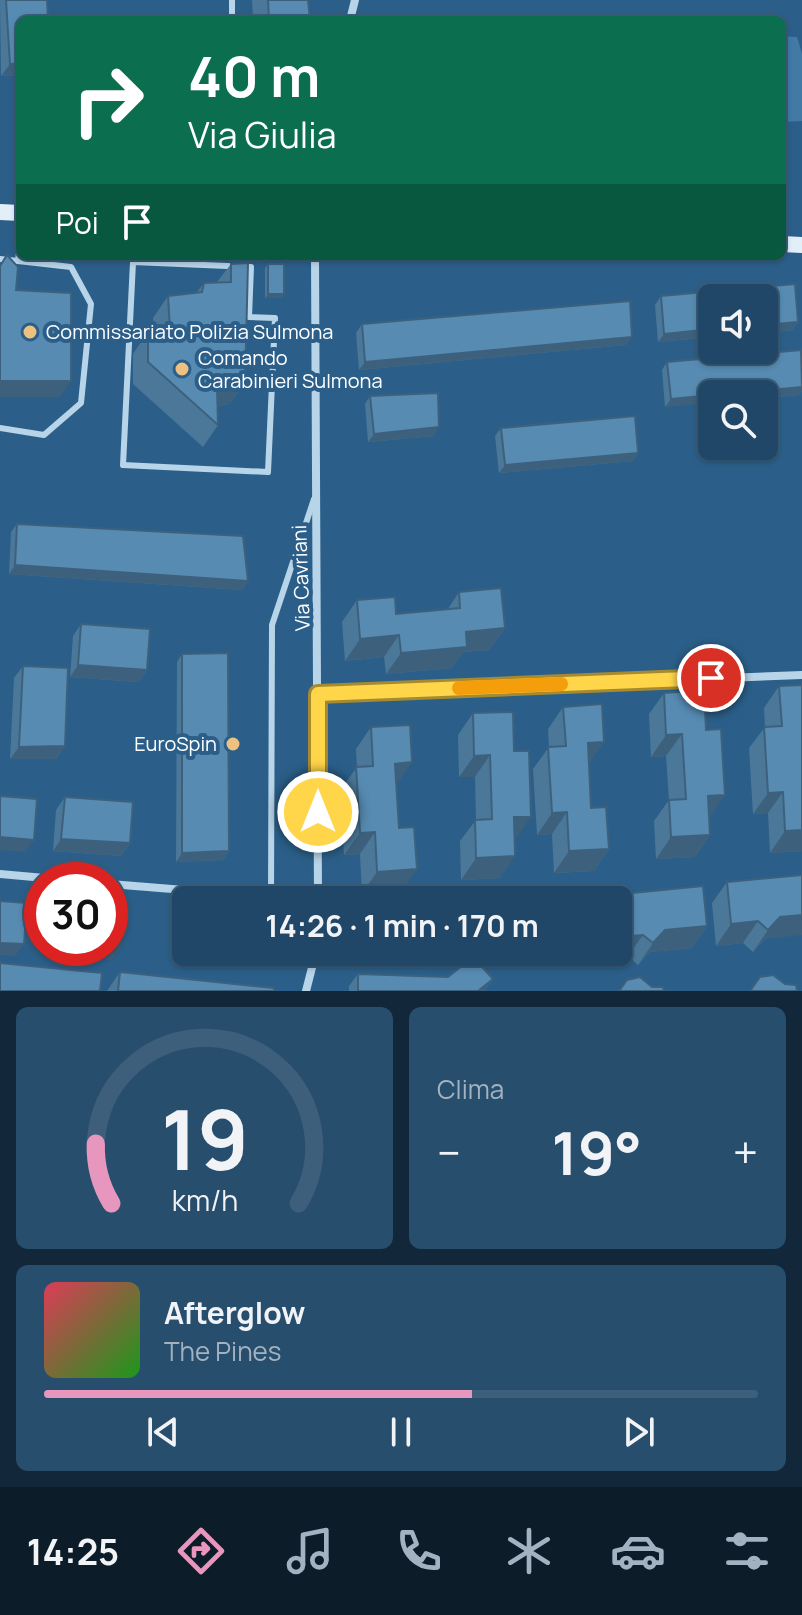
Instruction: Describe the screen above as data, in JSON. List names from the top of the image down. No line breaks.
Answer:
{"streets":{"street":["Via Cavriani"]},"places":["Commissariato Polizia Sulmona","Comando Carabinieri Sulmona","EuroSpin"],"page":{"turn":["40 m","Via Giulia"],"then":"Poi","limit":"30","trip":"14:26 · 1 min · 170 m","tile":"Clima","heat":["−","19°","+"],"song":["Afterglow","The Pines"],"tabs":"14:25","gauge":["19","km/h"]}}
